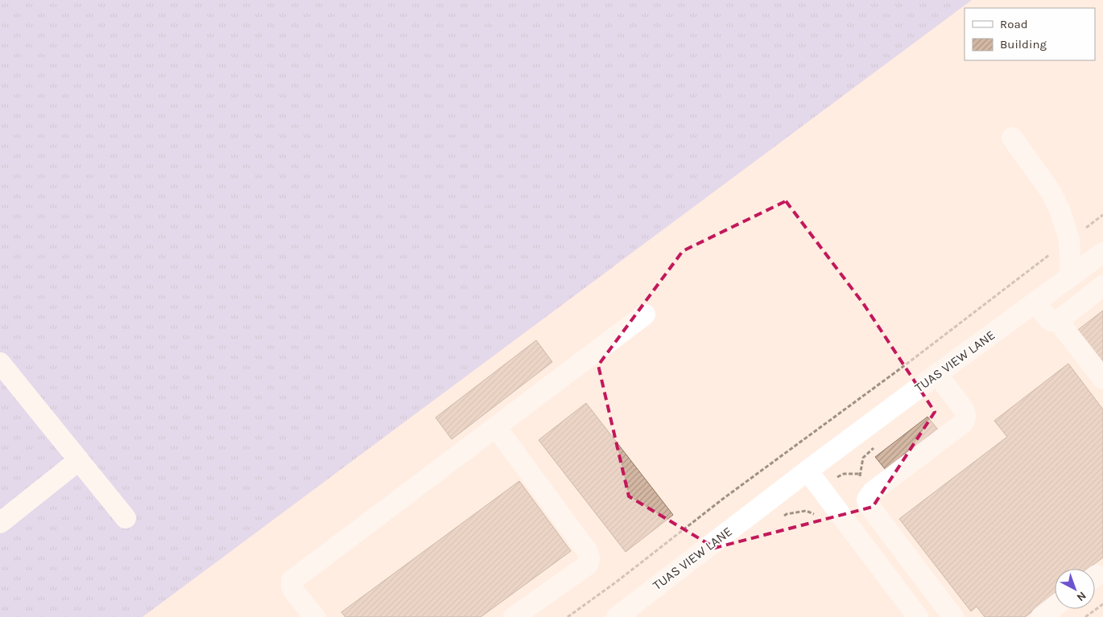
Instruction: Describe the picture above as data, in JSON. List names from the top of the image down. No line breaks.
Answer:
{"streets":{"lane":["TUAS VIEW LANE"]},"legend":["Road","Building"],"north":"bottom right"}
